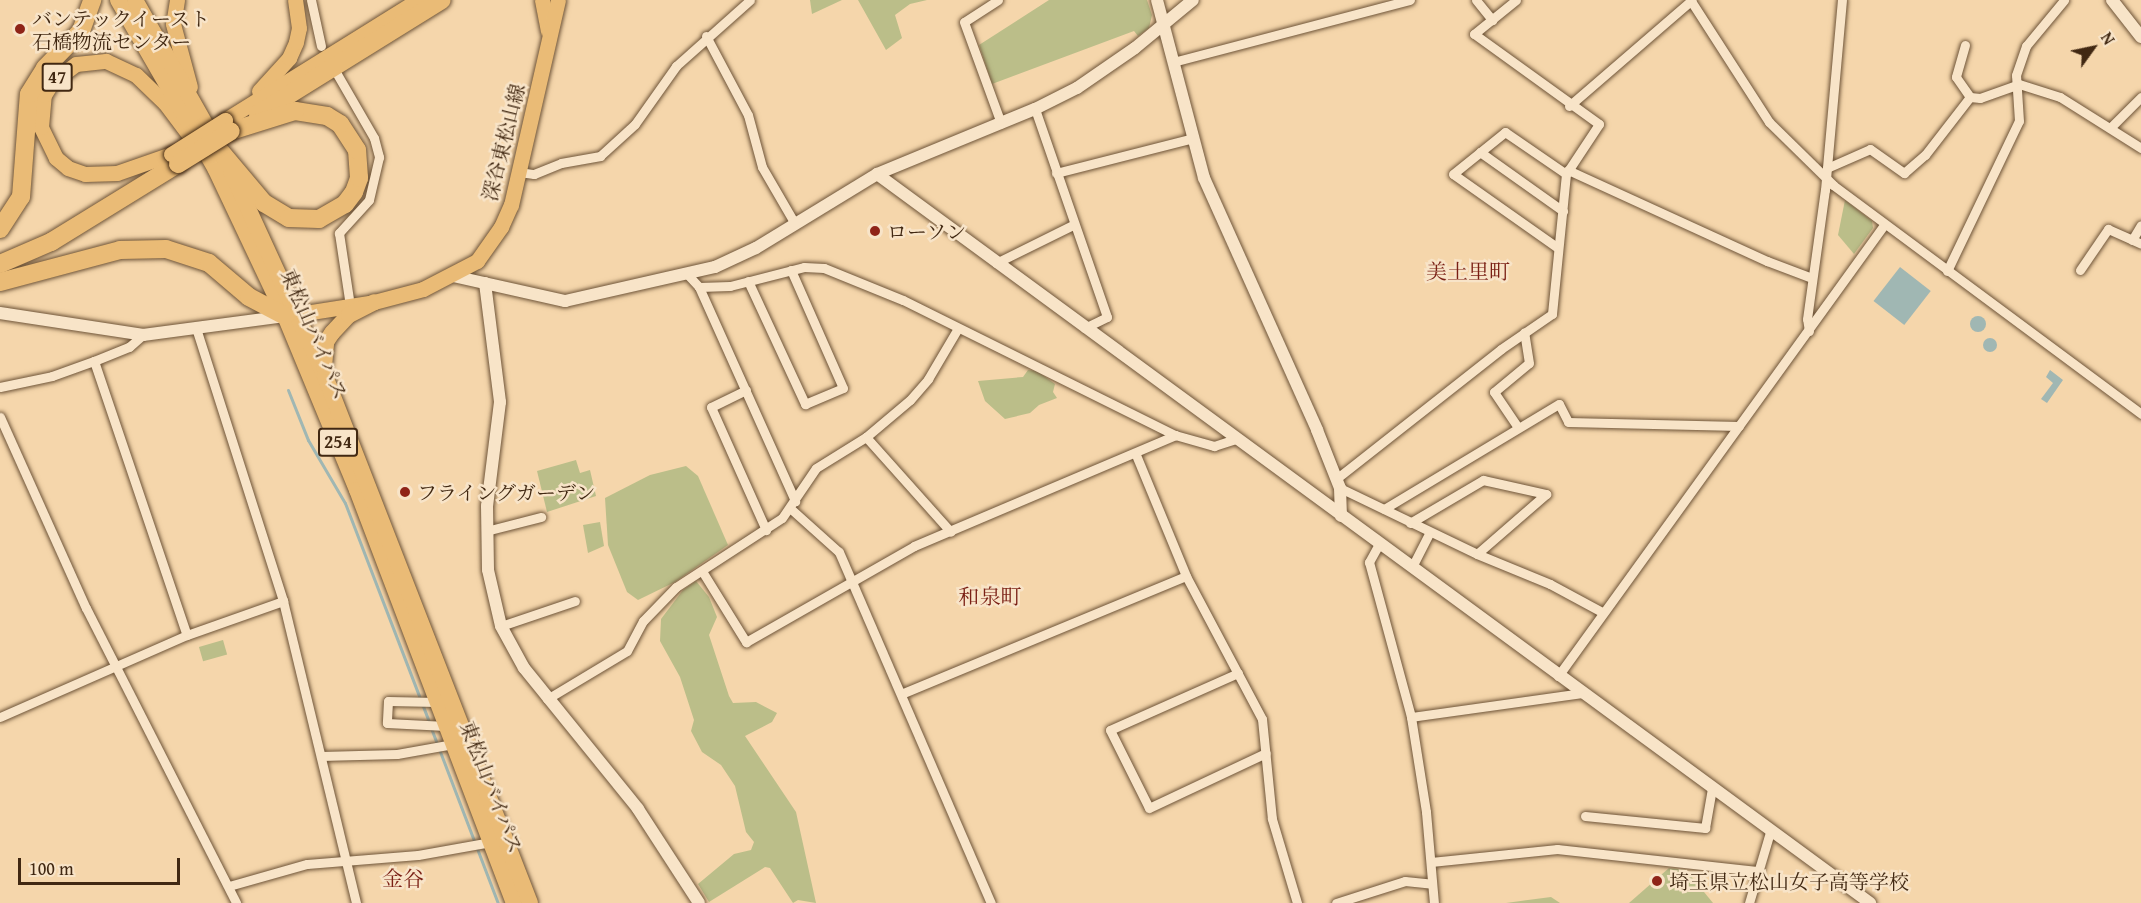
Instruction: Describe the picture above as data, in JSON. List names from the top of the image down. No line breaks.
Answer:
{"streets":{"highway":["東松山バイパス","254"],"main road":["47","深谷東松山線"]},"crossings":[["47","東松山バイパス"],["深谷東松山線","東松山バイパス"]],"districts":["美土里町","和泉町","金谷"],"places":["バンテックイースト 石橋物流センター","ローソン","フライングガーデン","埼玉県立松山女子高等学校"],"scale_bar":"100 m","north":"top right"}
